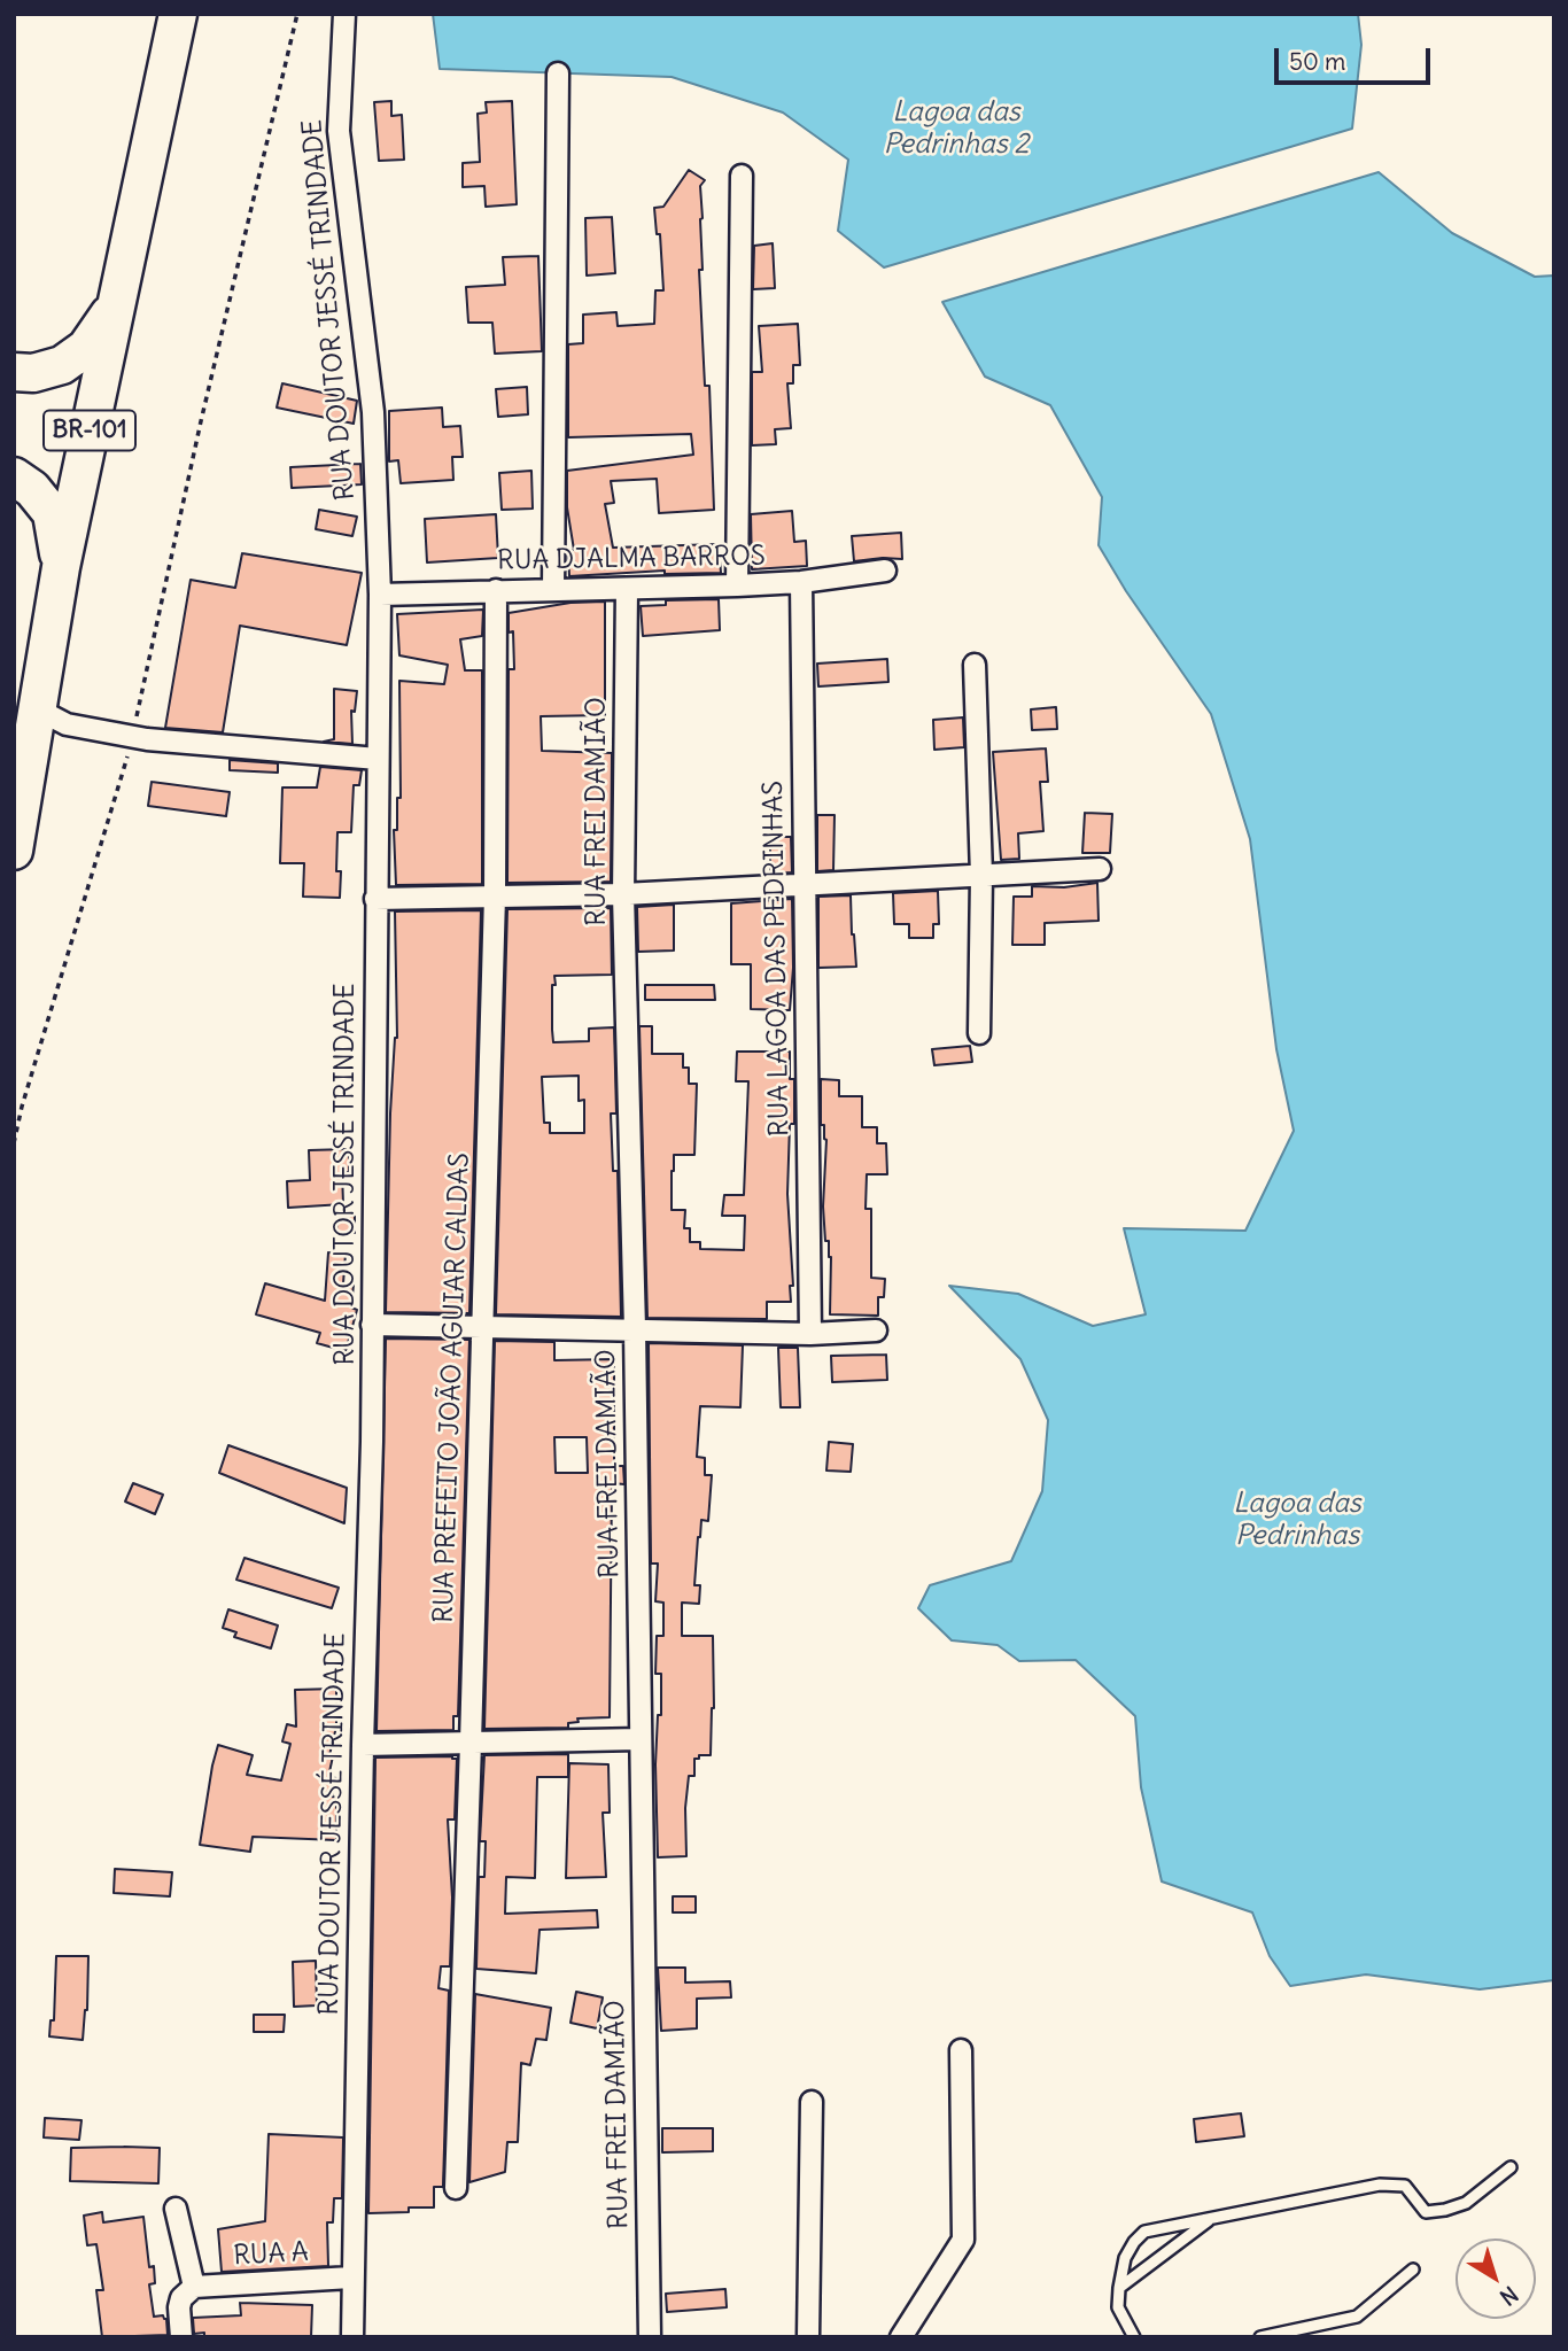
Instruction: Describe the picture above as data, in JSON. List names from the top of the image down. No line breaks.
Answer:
{"streets":{"highway":["BR-101"],"street":["RUA DOUTOR JESSÉ TRINDADE","RUA DJALMA BARROS","RUA FREI DAMIÃO","RUA LAGOA DAS PEDRINHAS","RUA PREFEITO JOÃO AGUIAR CALDAS","RUA A"]},"crossings":[["RUA DOUTOR JESSÉ TRINDADE","RUA DJALMA BARROS"],["RUA DOUTOR JESSÉ TRINDADE","RUA A"],["RUA DJALMA BARROS","RUA FREI DAMIÃO"],["RUA DJALMA BARROS","RUA LAGOA DAS PEDRINHAS"],["RUA DJALMA BARROS","RUA PREFEITO JOÃO AGUIAR CALDAS"]],"water":["Lagoa das Pedrinhas 2","Lagoa das Pedrinhas"],"scale_bar":"50 m","north":"bottom right"}
